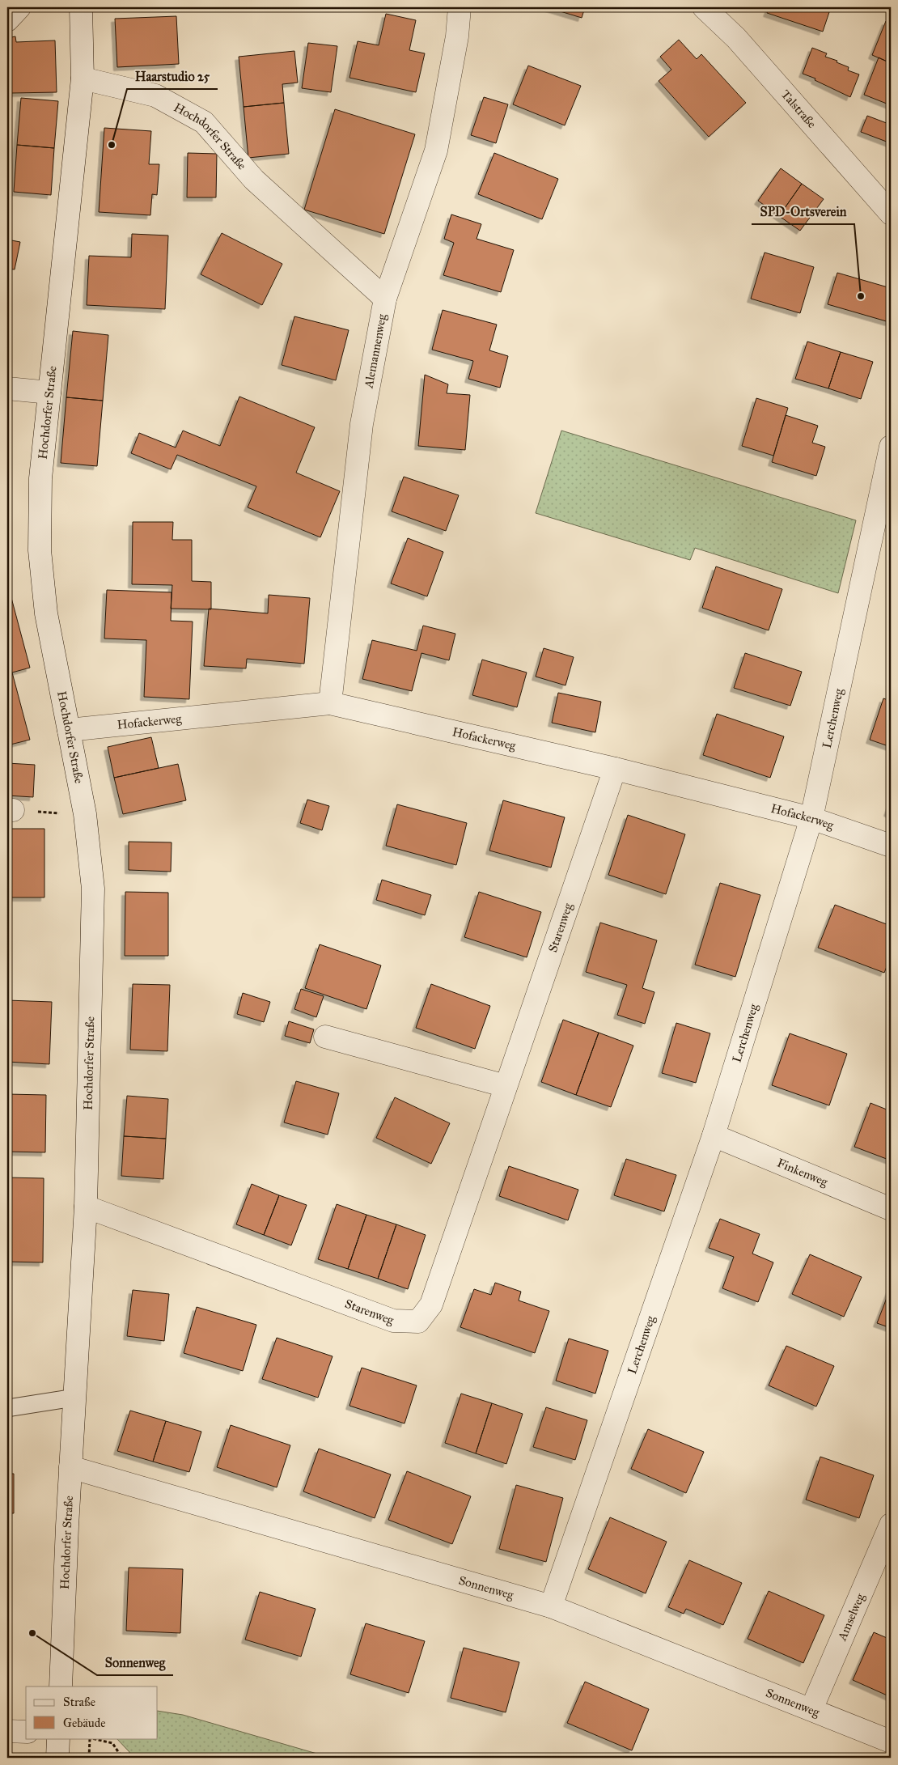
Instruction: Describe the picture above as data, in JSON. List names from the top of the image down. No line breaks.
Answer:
{"streets":{"street":["Talstraße","Hochdorfer Straße","Alemannenweg","Lerchenweg","Hofackerweg","Starenweg","Finkenweg","Sonnenweg","Amselweg"]},"crossings":[["Hochdorfer Straße","Alemannenweg"],["Hochdorfer Straße","Hofackerweg"],["Hochdorfer Straße","Starenweg"],["Hochdorfer Straße","Sonnenweg"],["Alemannenweg","Hofackerweg"],["Lerchenweg","Hofackerweg"],["Lerchenweg","Finkenweg"],["Lerchenweg","Sonnenweg"],["Hofackerweg","Starenweg"],["Sonnenweg","Amselweg"]],"places":["Haarstudio 25","SPD-Ortsverein","Sonnenweg"],"legend":["Straße","Gebäude"]}
